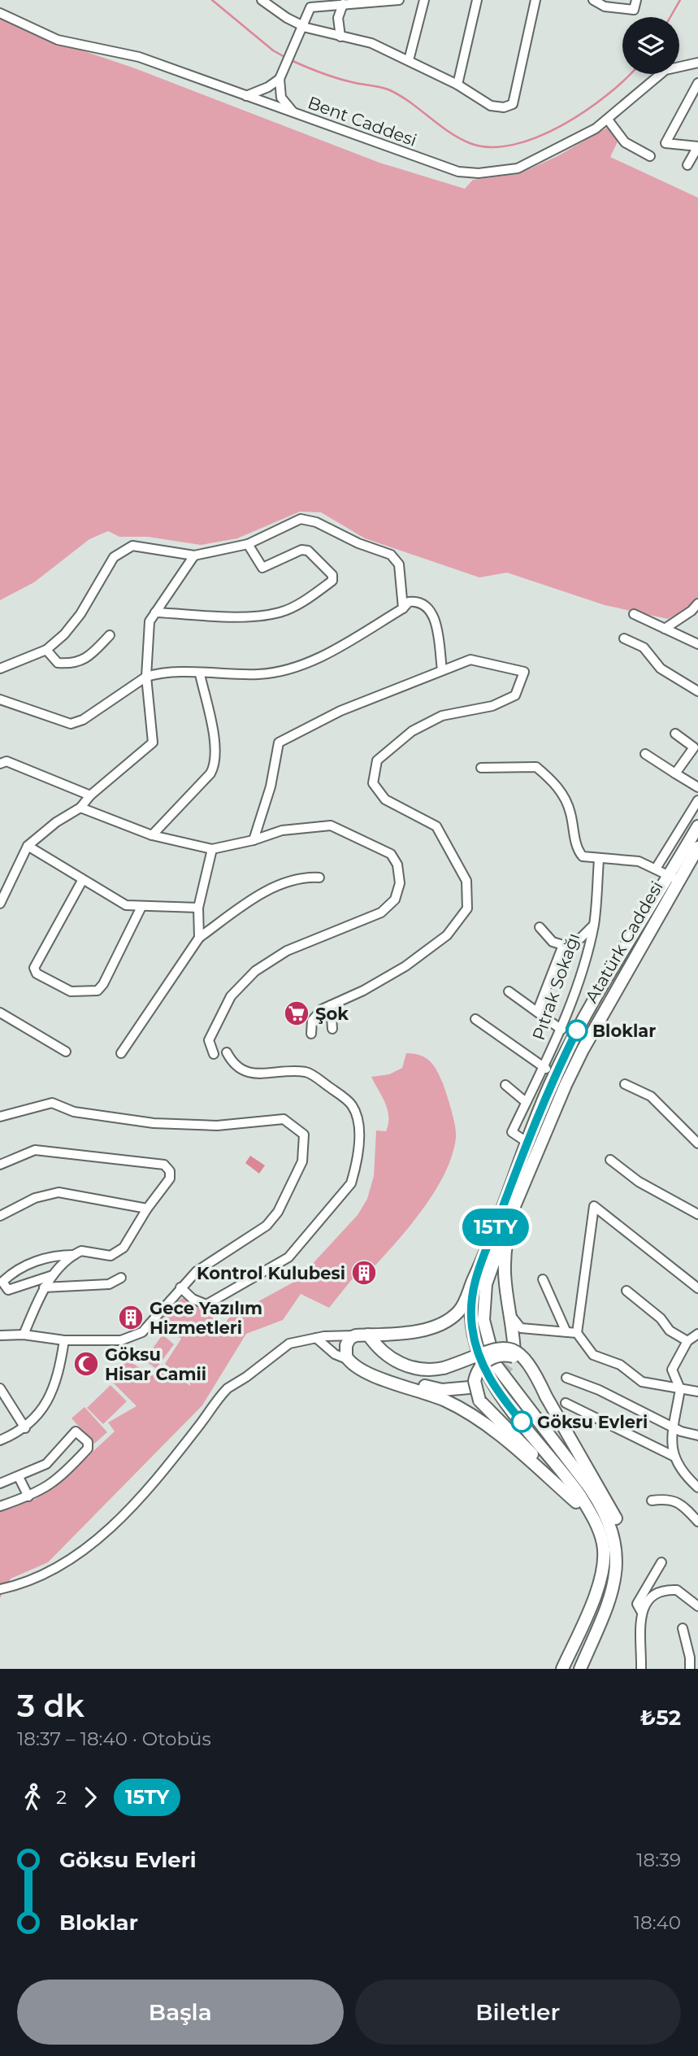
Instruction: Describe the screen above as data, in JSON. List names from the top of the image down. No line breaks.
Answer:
{"streets":{"main road":["Atatürk Caddesi"],"street":["Bent Caddesi","Pıtrak Sokağı"]},"crossings":[["Atatürk Caddesi","Pıtrak Sokağı"]],"places":{"supermarket":["Şok"],"other":["Bloklar","Göksu Evleri"],"building":["Kontrol Kulubesi","Gece Yazılım Hizmetleri"],"mosque":["Göksu Hisar Camii"]},"lines":["bus line 15TY"],"page":{"on_map":"15TY","heading":["3 dk","18:37 – 18:40 · Otobüs","₺52"],"legs":["2","15TY"],"list":[{"name":"Göksu Evleri","value":"18:39"},{"name":"Bloklar","value":"18:40"}],"buttons":["Başla","Biletler"]}}
